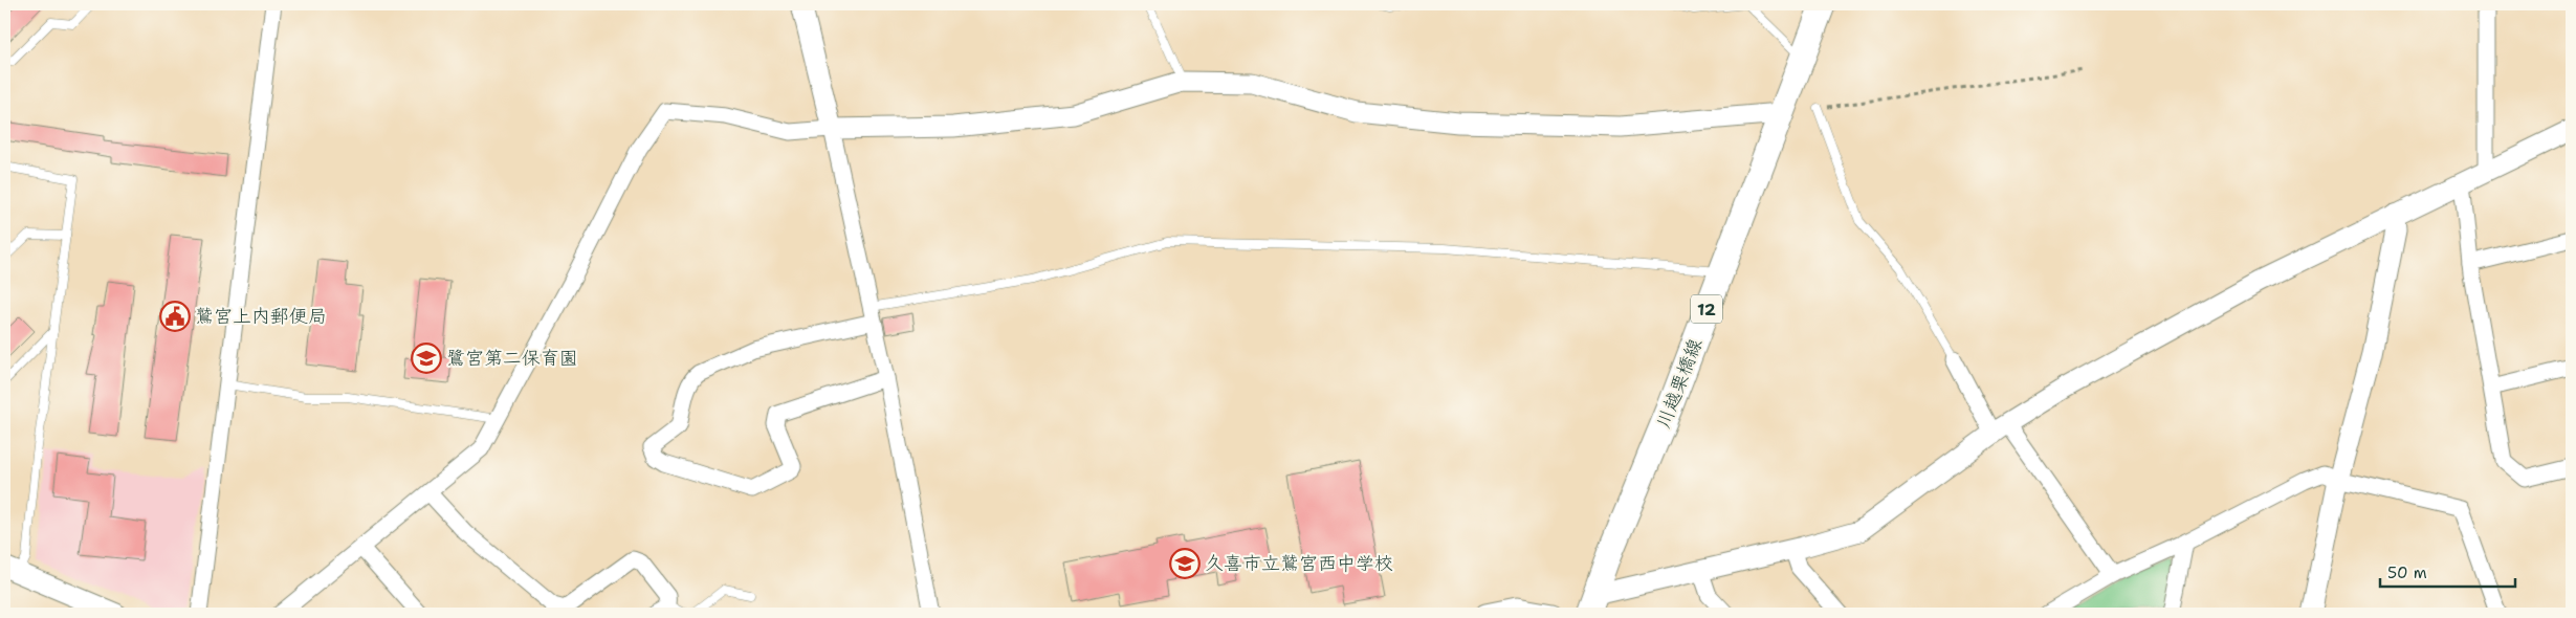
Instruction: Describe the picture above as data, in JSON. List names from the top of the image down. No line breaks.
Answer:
{"streets":{"main road":["12","川越栗橋線"]},"places":{"public building":["鷲宮上内郵便局"],"school or university":["鷺宮第二保育園","久喜市立鷲宮西中学校"]},"scale_bar":"50 m"}
